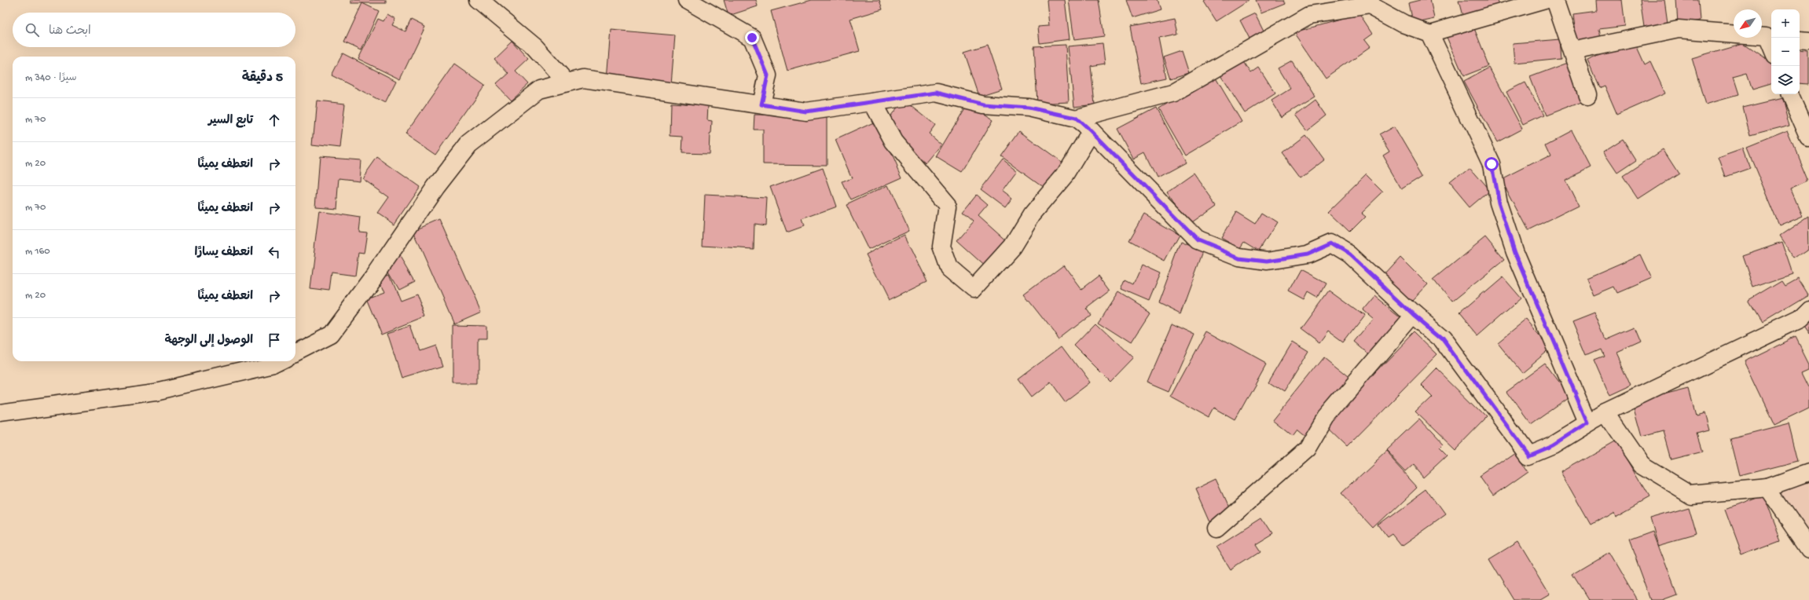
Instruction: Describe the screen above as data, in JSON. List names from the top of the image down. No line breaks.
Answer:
{"north":"bottom left","page":{"map_buttons":["+","−"],"search":"ابحث هنا","heading":["5 دقيقة","سيرًا · 340 m"],"list":[["تابع السير","70 m"],["انعطف يمينًا","20 m"],["انعطف يمينًا","70 m"],["انعطف يسارًا","160 m"],["انعطف يمينًا","20 m"],"الوصول إلى الوجهة"]}}
